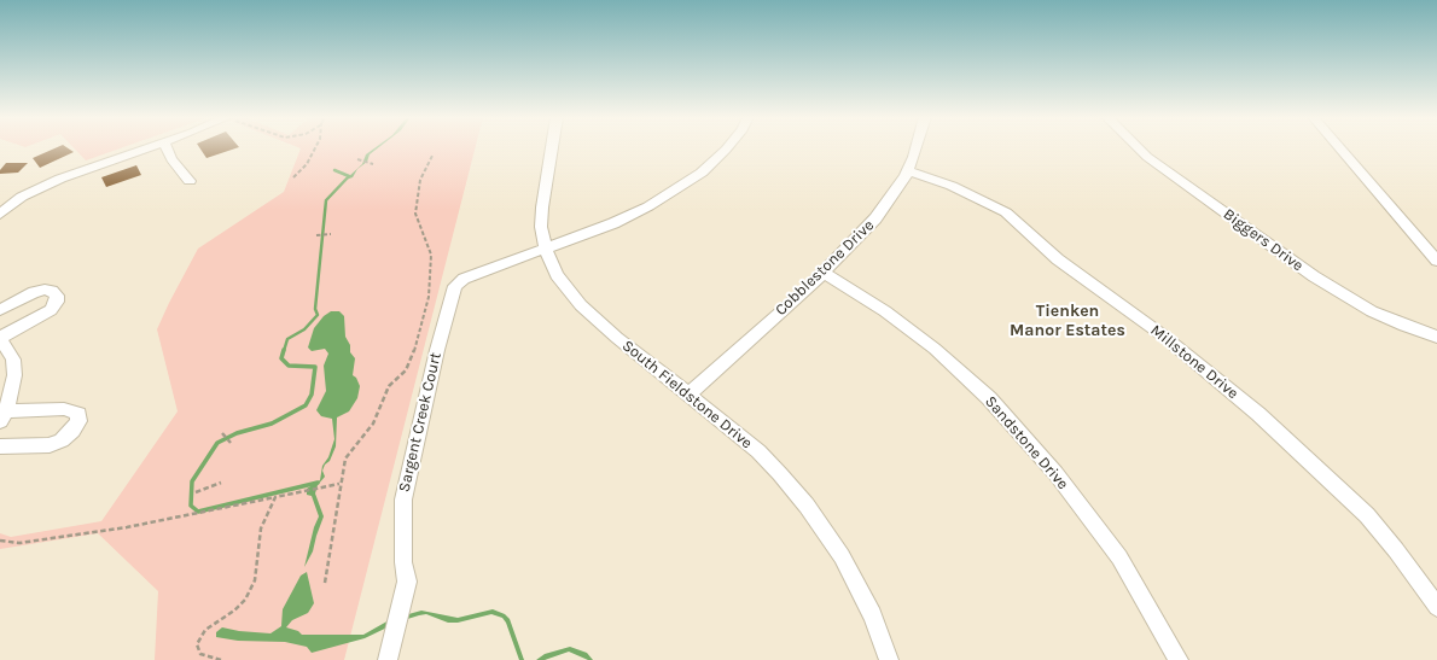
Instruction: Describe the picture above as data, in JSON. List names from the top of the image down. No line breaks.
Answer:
{"streets":{"street":["Biggers Drive","Cobblestone Drive","Millstone Drive","South Fieldstone Drive","Sargent Creek Court","Sandstone Drive"]},"crossings":[["Cobblestone Drive","Millstone Drive"],["Cobblestone Drive","South Fieldstone Drive"],["Cobblestone Drive","Sandstone Drive"],["South Fieldstone Drive","Sargent Creek Court"]],"districts":["Tienken Manor Estates"]}
